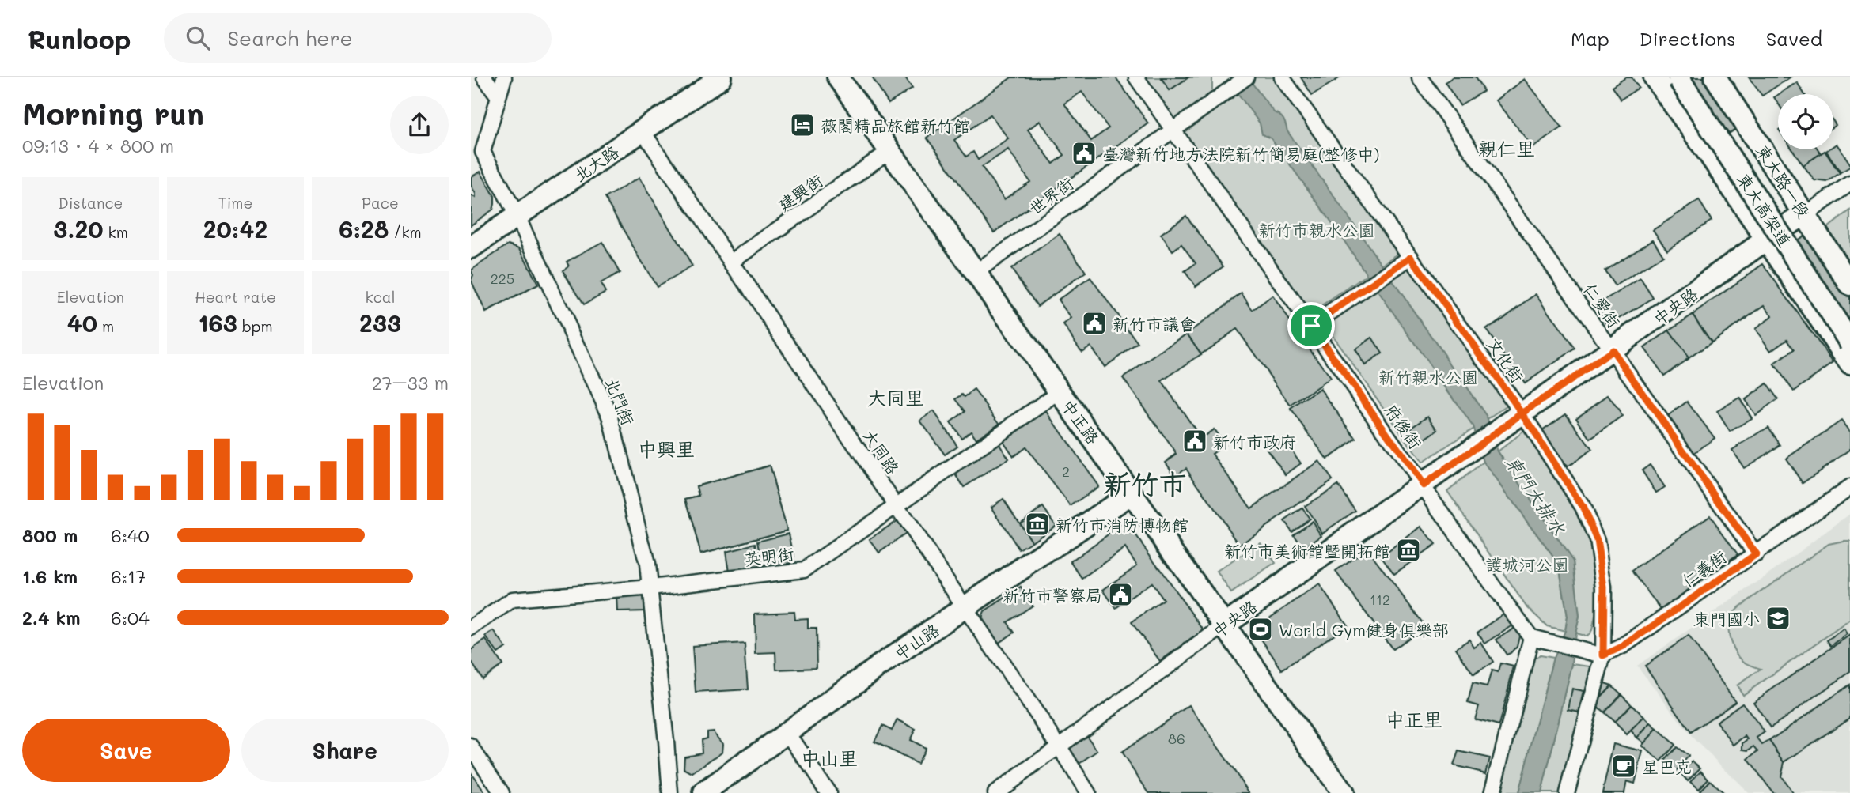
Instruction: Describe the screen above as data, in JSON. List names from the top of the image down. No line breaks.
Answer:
{"streets":{"street":["北大路","東大路一段","建興街","世界街","東大高架道","仁愛街","中央路","文化街","北門街","中正路","府後街","大同路","英明街","仁義街","中山路"]},"crossings":[["北大路","北門街"],["北大路","大同路"],["東大路一段","中央路"],["建興街","中正路"],["建興街","大同路"],["世界街","中正路"],["世界街","府後街"],["仁愛街","中央路"],["仁愛街","仁義街"],["中央路","文化街"],["中央路","中正路"],["中央路","府後街"],["中央路","大同路"],["文化街","仁義街"],["北門街","英明街"],["中正路","英明街"],["中正路","中山路"],["大同路","英明街"],["大同路","中山路"]],"districts":["親仁里","大同里","中興里","新竹市","中正里","中山里"],"water":["東門大排水"],"parks":["新竹市親水公園","新竹親水公園","護城河公園"],"places":{"hotel":["薇閣精品旅館新竹館"],"public building":["臺灣新竹地方法院新竹簡易庭(整修中)","新竹市議會","新竹市政府","新竹市警察局"],"museum":["新竹市消防博物館","新竹市美術館暨開拓館"],"school or university":["東門國小"],"sports":["World Gym健身俱樂部"],"cafe":["星巴克"]},"house_numbers":["225","2","112","86"],"page":{"header":"Runloop","search":"Search here","nav":["Map","Directions","Saved"],"heading":["Morning run","09:13 · 4 × 800 m"],"stats":[["Distance","3.20 km"],["Time","20:42"],["Pace","6:28 /km"],["Elevation","40 m"],["Heart rate","163 bpm"],["kcal","233"]],"chart":["Elevation","27–33 m"],"list":[{"name":"800 m","note":"6:40"},{"name":"1.6 km","note":"6:17"},{"name":"2.4 km","note":"6:04"}],"buttons":["Save","Share"]}}
